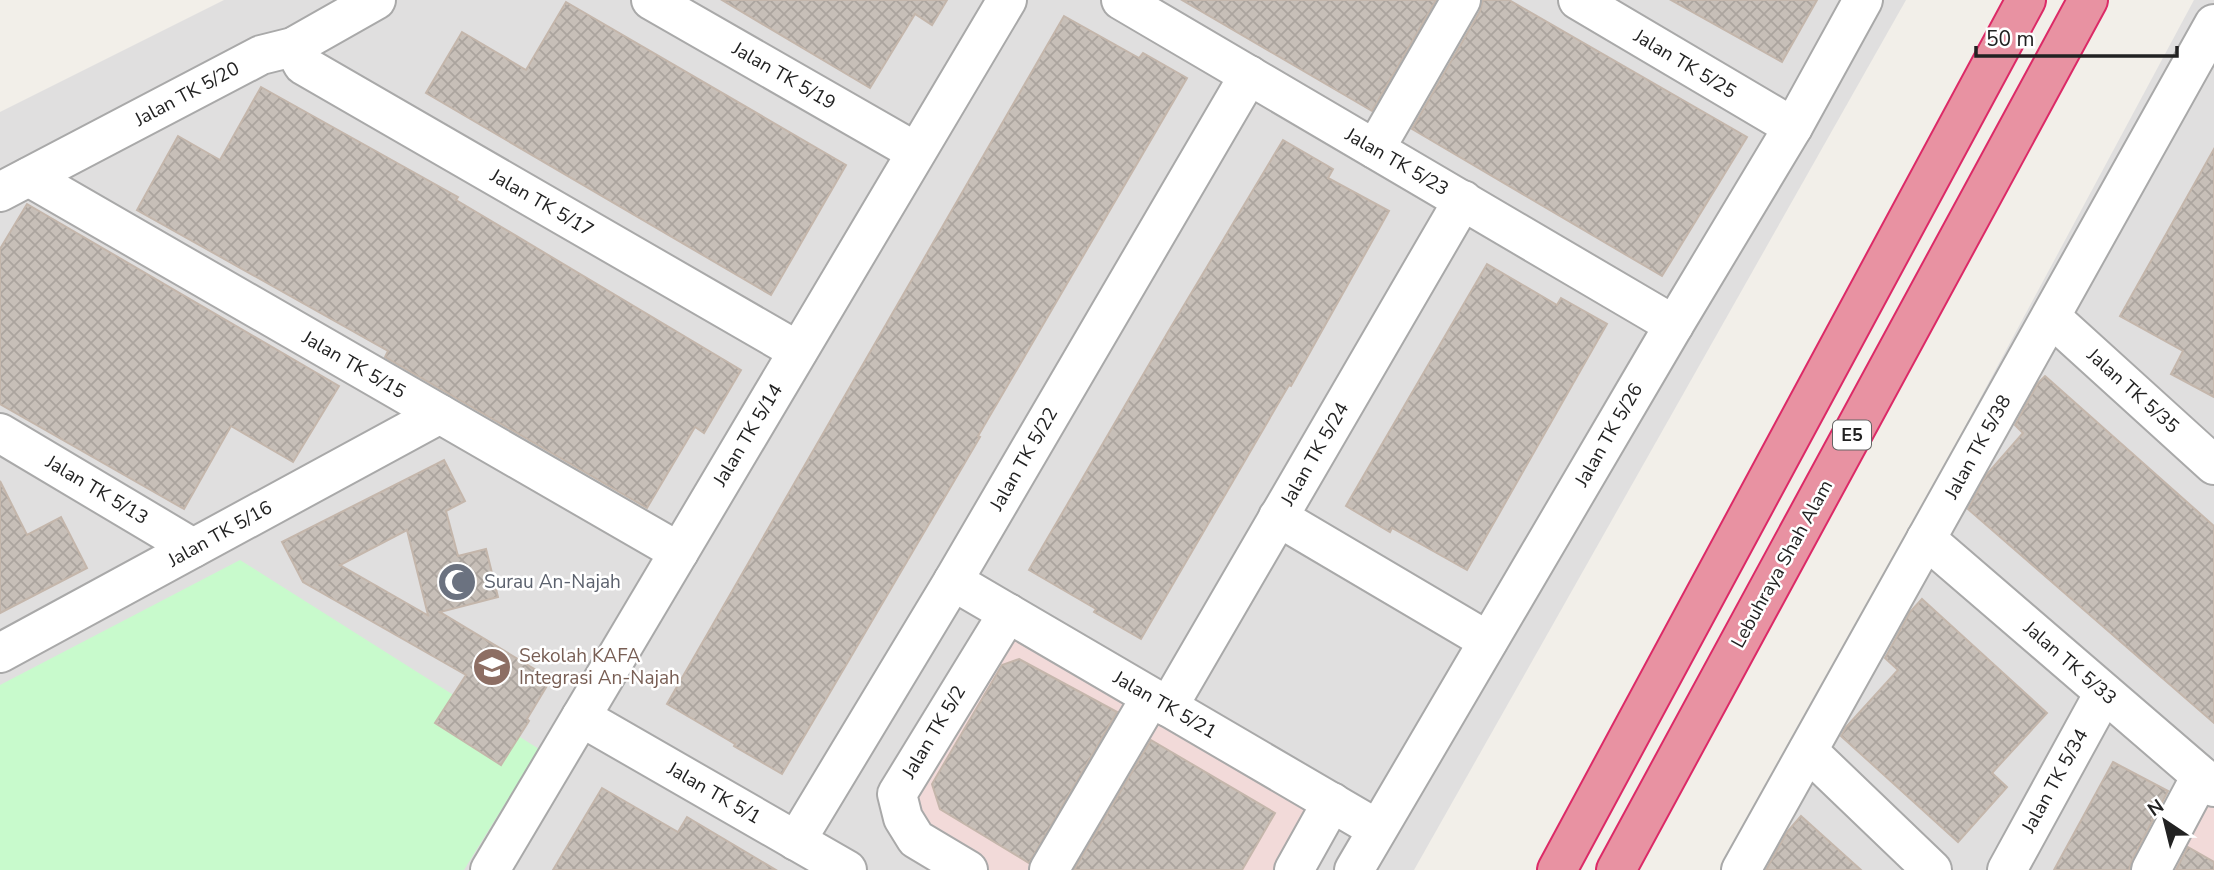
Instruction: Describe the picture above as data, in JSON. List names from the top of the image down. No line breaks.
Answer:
{"streets":{"highway":["E5","Lebuhraya Shah Alam"],"street":["Jalan TK 5/25","Jalan TK 5/19","Jalan TK 5/20","Jalan TK 5/23","Jalan TK 5/17","Jalan TK 5/15","Jalan TK 5/35","Jalan TK 5/14","Jalan TK 5/26","Jalan TK 5/38","Jalan TK 5/24","Jalan TK 5/22","Jalan TK 5/13","Jalan TK 5/16","Jalan TK 5/33","Jalan TK 5/21","Jalan TK 5/2","Jalan TK 5/34","Jalan TK 5/1"]},"crossings":[["Jalan TK 5/25","Jalan TK 5/26"],["Jalan TK 5/19","Jalan TK 5/14"],["Jalan TK 5/20","Jalan TK 5/17"],["Jalan TK 5/20","Jalan TK 5/15"],["Jalan TK 5/23","Jalan TK 5/26"],["Jalan TK 5/23","Jalan TK 5/24"],["Jalan TK 5/23","Jalan TK 5/22"],["Jalan TK 5/17","Jalan TK 5/14"],["Jalan TK 5/15","Jalan TK 5/14"],["Jalan TK 5/15","Jalan TK 5/16"],["Jalan TK 5/35","Jalan TK 5/38"],["Jalan TK 5/14","Jalan TK 5/1"],["Jalan TK 5/26","Jalan TK 5/21"],["Jalan TK 5/38","Jalan TK 5/33"],["Jalan TK 5/24","Jalan TK 5/21"],["Jalan TK 5/22","Jalan TK 5/21"],["Jalan TK 5/22","Jalan TK 5/1"],["Jalan TK 5/13","Jalan TK 5/16"],["Jalan TK 5/33","Jalan TK 5/34"],["Jalan TK 5/21","Jalan TK 5/2"]],"places":{"mosque":["Surau An-Najah"],"school or university":["Sekolah KAFA Integrasi An-Najah"]},"scale_bar":"50 m","north":"top left"}
